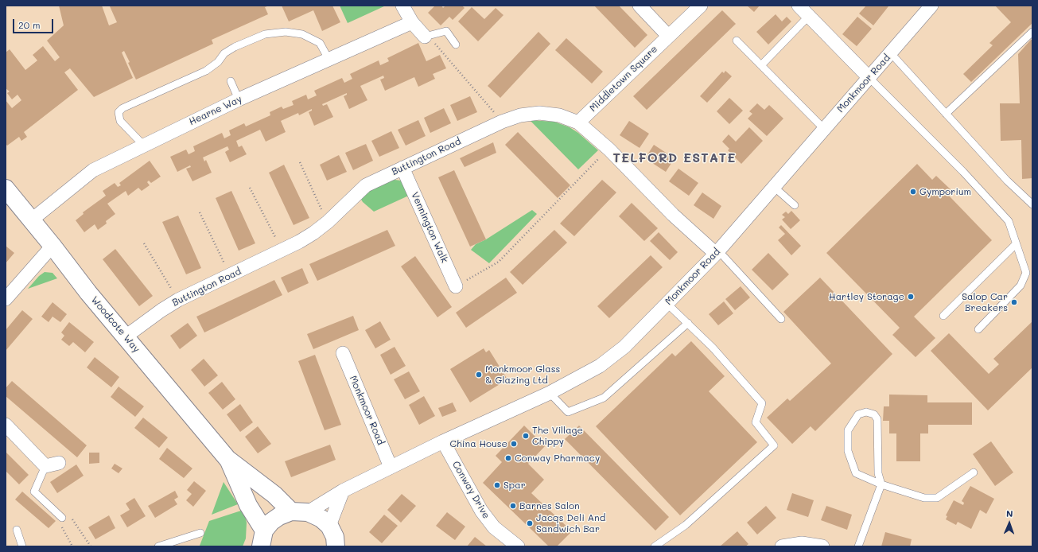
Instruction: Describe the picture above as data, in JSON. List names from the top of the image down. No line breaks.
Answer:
{"streets":{"street":["Middletown Square","Monkmoor Road","Hearne Way","Buttington Road","Vennington Walk","Woodcote Way","Conway Drive"]},"crossings":[["Middletown Square","Buttington Road"],["Monkmoor Road","Buttington Road"],["Monkmoor Road","Woodcote Way"],["Monkmoor Road","Conway Drive"],["Hearne Way","Woodcote Way"],["Buttington Road","Vennington Walk"],["Buttington Road","Woodcote Way"]],"districts":["TELFORD ESTATE"],"places":["Gymporium","Hartley Storage","Salop Car Breakers","Monkmoor Glass & Glazing Ltd","The Village Chippy","China House","Conway Pharmacy","Spar","Barnes Salon","Jacqs Deli And Sandwich Bar"],"scale_bar":"20 m","north":"top"}
